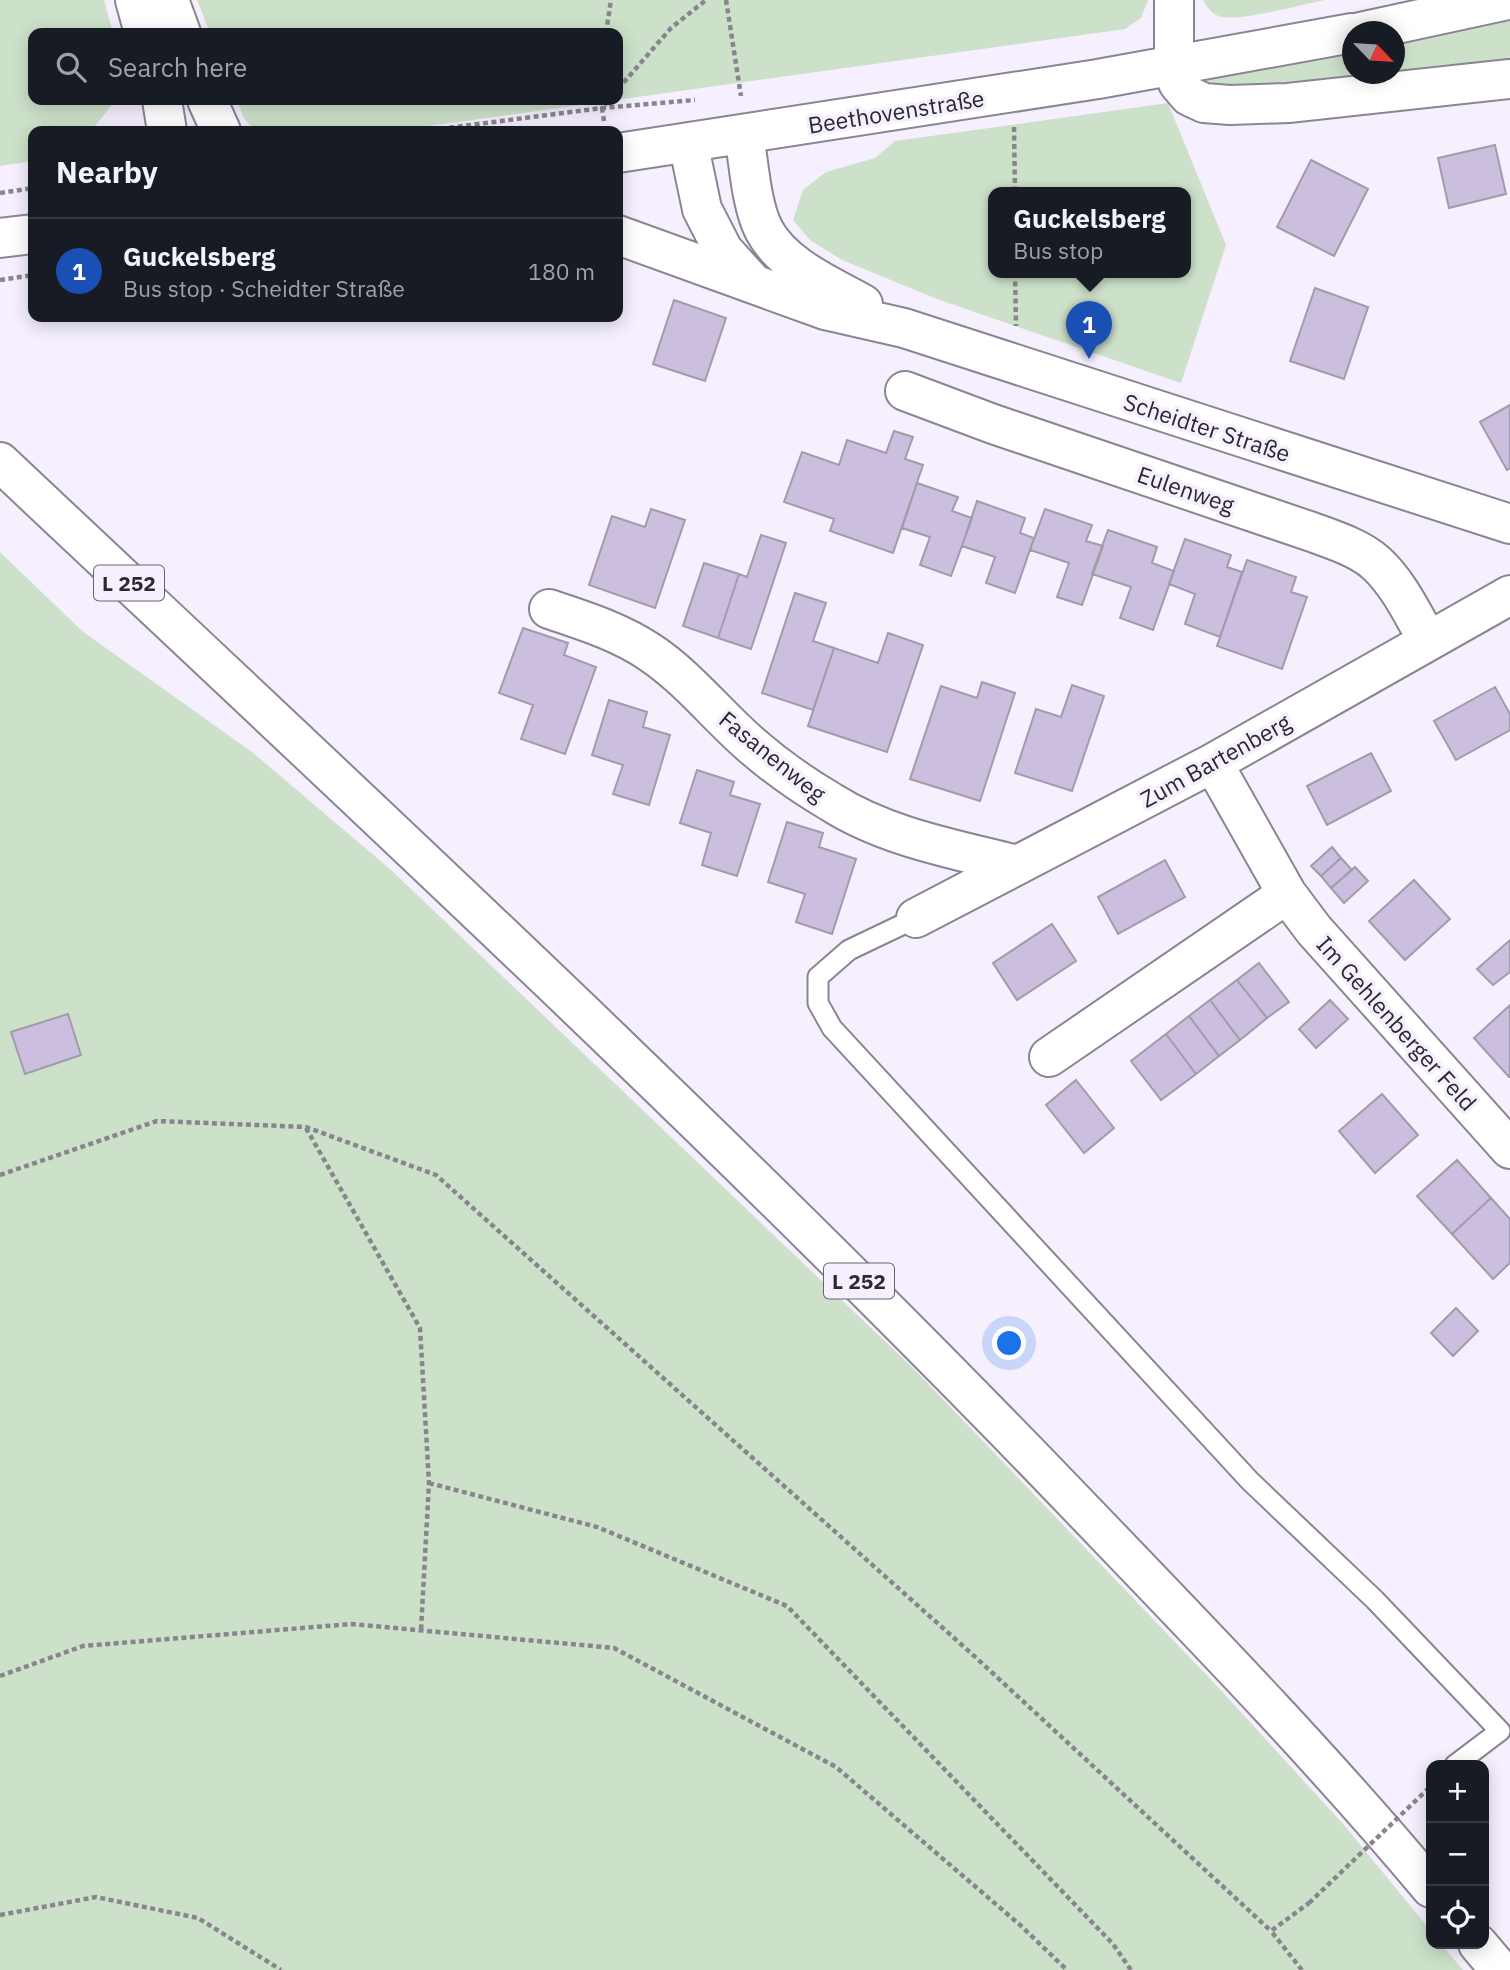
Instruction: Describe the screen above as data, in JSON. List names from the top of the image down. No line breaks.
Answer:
{"streets":{"main road":["Beethovenstraße","Scheidter Straße","Eulenweg","L 252","Fasanenweg","Zum Bartenberg","Im Gehlenberger Feld"]},"crossings":[["Beethovenstraße","Scheidter Straße"],["Eulenweg","Zum Bartenberg"],["Fasanenweg","Zum Bartenberg"],["Zum Bartenberg","Im Gehlenberger Feld"]],"north":"bottom right","page":{"search":"Search here","heading":"Nearby","popup":["Guckelsberg","Bus stop"],"list":[{"mark":"1","name":"Guckelsberg","note":"Bus stop · Scheidter Straße","value":"180 m"}],"pins":"1","map_buttons":["+","−"]}}
